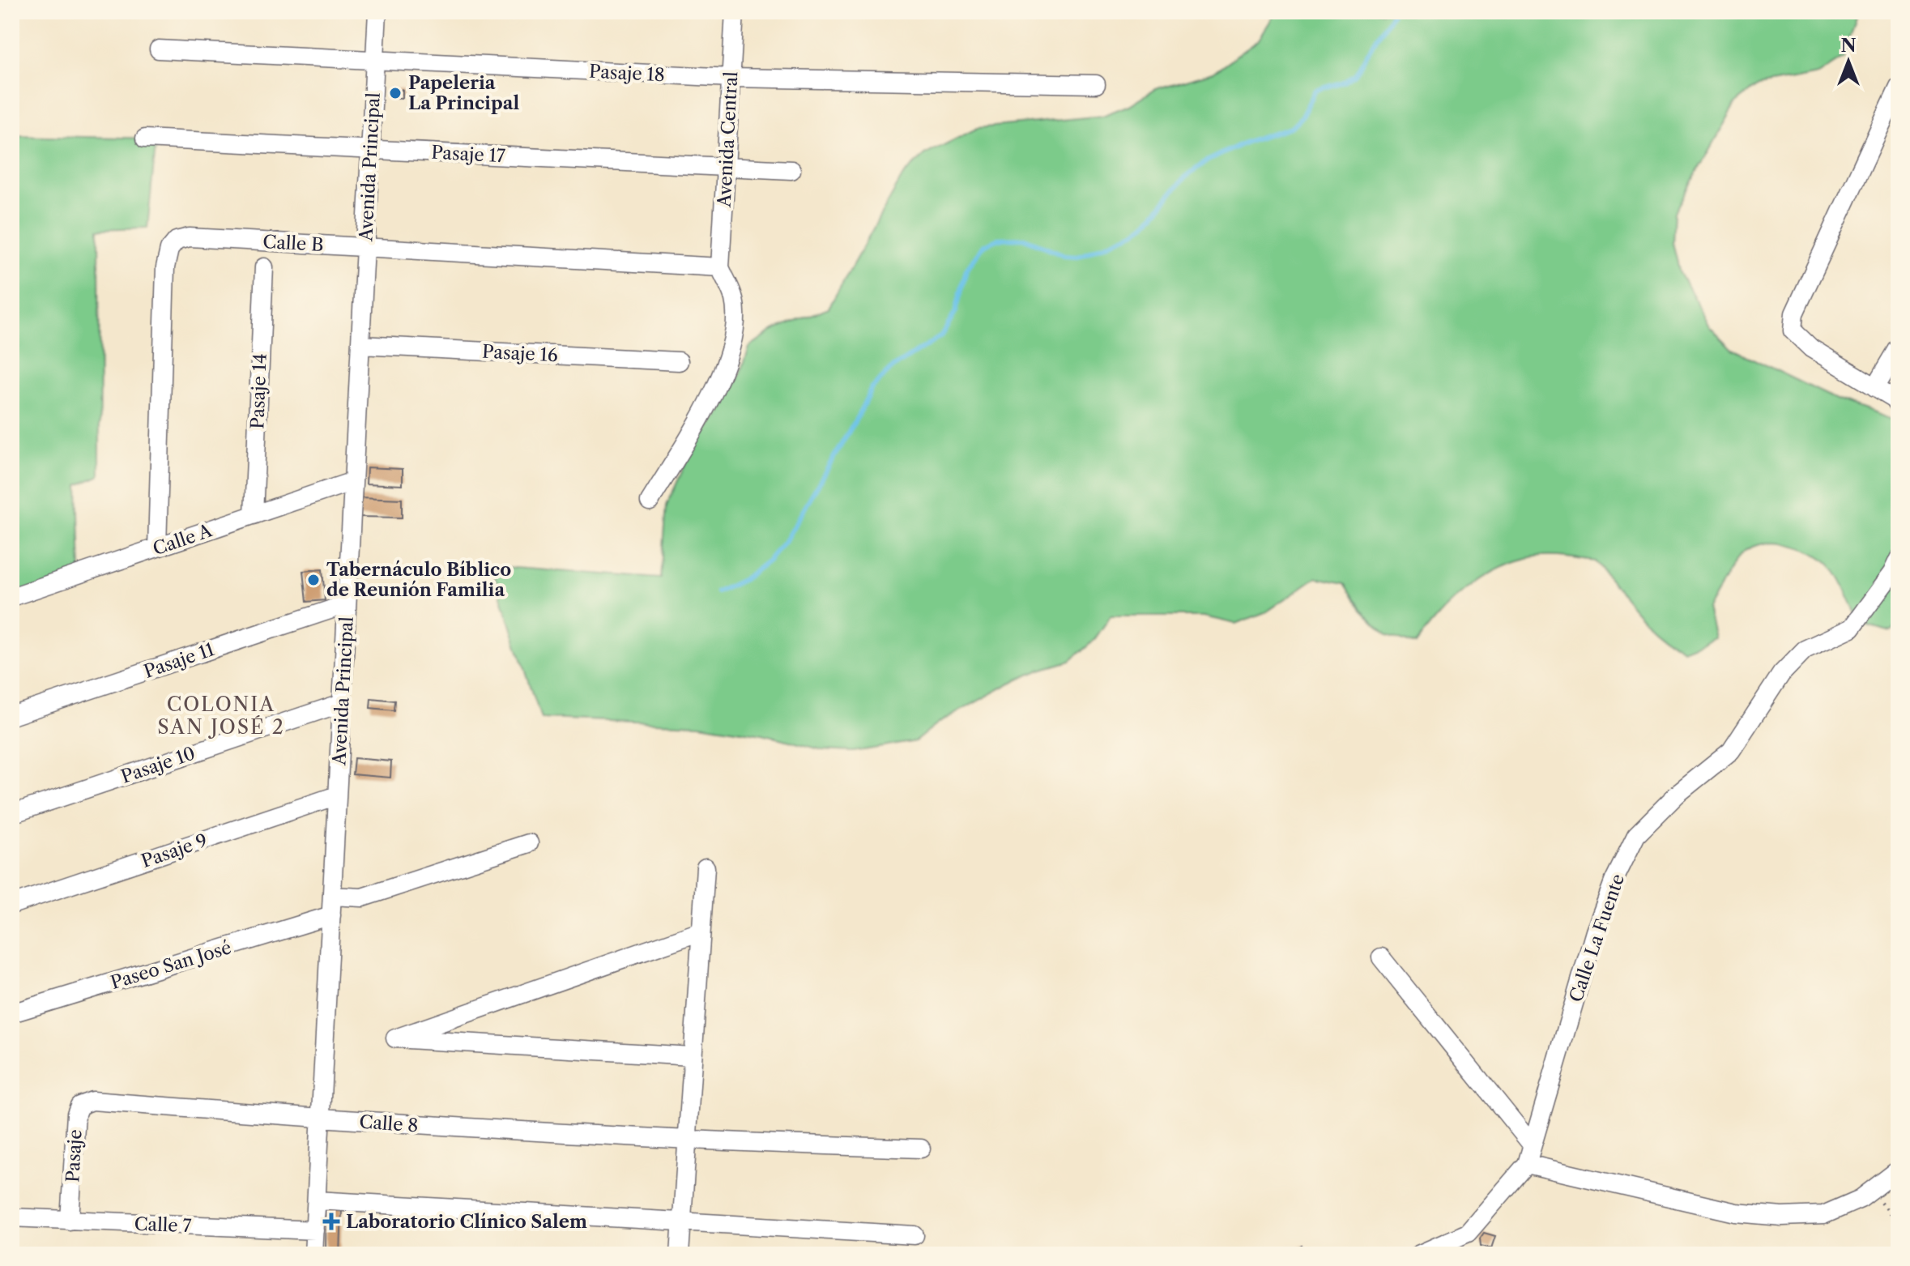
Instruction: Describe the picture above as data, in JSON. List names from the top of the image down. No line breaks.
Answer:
{"streets":{"street":["Pasaje 18","Avenida Central","Pasaje 17","Avenida Principal","Calle B","Pasaje 16","Pasaje 14","Calle A","Pasaje 11","Pasaje 10","Pasaje 9","Calle La Fuente","Paseo San José","Calle 8","Pasaje","Calle 7"]},"crossings":[["Pasaje 18","Avenida Central"],["Pasaje 18","Avenida Principal"],["Avenida Central","Pasaje 17"],["Avenida Central","Calle B"],["Pasaje 17","Avenida Principal"],["Avenida Principal","Calle B"],["Avenida Principal","Pasaje 16"],["Avenida Principal","Calle A"],["Avenida Principal","Pasaje 11"],["Avenida Principal","Pasaje 10"],["Avenida Principal","Pasaje 9"],["Avenida Principal","Paseo San José"],["Avenida Principal","Calle 8"],["Avenida Principal","Calle 7"],["Calle B","Calle A"],["Pasaje 14","Calle A"],["Calle 8","Pasaje"],["Pasaje","Calle 7"]],"districts":["COLONIA SAN JOSÉ 2"],"places":{"other":["Papeleria La Principal","Tabernáculo Bíblico de Reunión Familia"],"health":["Laboratorio Clínico Salem"]},"north":"top"}
